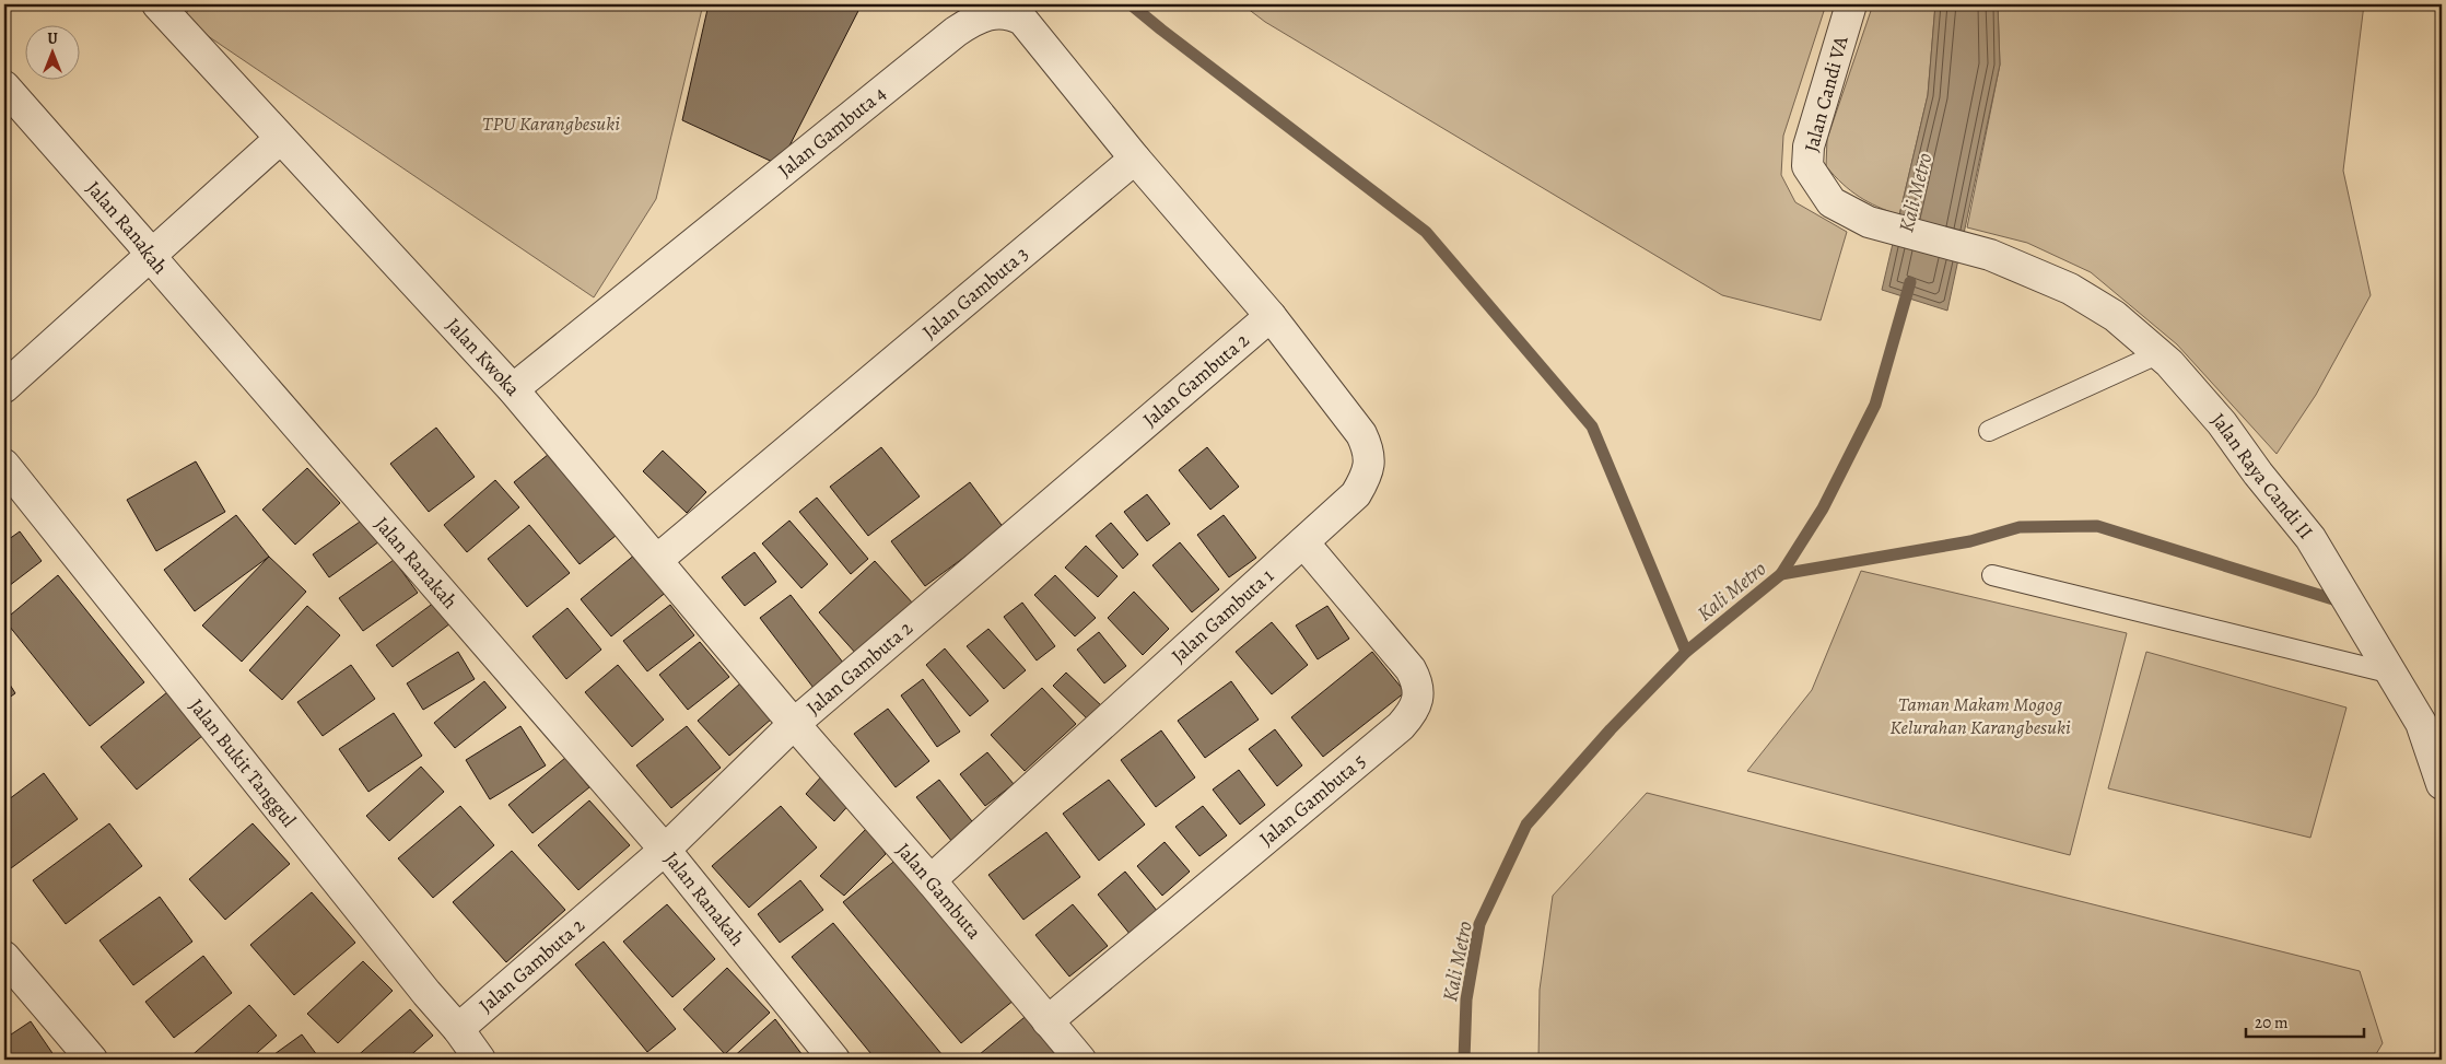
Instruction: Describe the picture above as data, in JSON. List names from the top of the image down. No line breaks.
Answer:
{"streets":{"street":["Jalan Candi VA","Jalan Gambuta 4","Jalan Ranakah","Jalan Gambuta 3","Jalan Kwoka","Jalan Gambuta 2","Jalan Raya Candi II","Jalan Gambuta 1","Jalan Bukit Tanggul","Jalan Gambuta 5","Jalan Gambuta"]},"crossings":[["Jalan Candi VA","Jalan Raya Candi II"],["Jalan Gambuta 4","Jalan Gambuta 3"],["Jalan Gambuta 4","Jalan Kwoka"],["Jalan Ranakah","Jalan Gambuta 2"],["Jalan Gambuta 3","Jalan Kwoka"],["Jalan Kwoka","Jalan Gambuta 2"],["Jalan Kwoka","Jalan Gambuta"],["Jalan Gambuta 2","Jalan Gambuta 1"],["Jalan Gambuta 2","Jalan Bukit Tanggul"],["Jalan Gambuta 2","Jalan Gambuta"],["Jalan Gambuta 1","Jalan Gambuta 5"],["Jalan Gambuta 1","Jalan Gambuta"],["Jalan Gambuta 5","Jalan Gambuta"]],"water":["Kali Metro"],"parks":["TPU Karangbesuki","Taman Makam Mogog Kelurahan Karangbesuki"],"scale_bar":"20 m","north":"top"}
